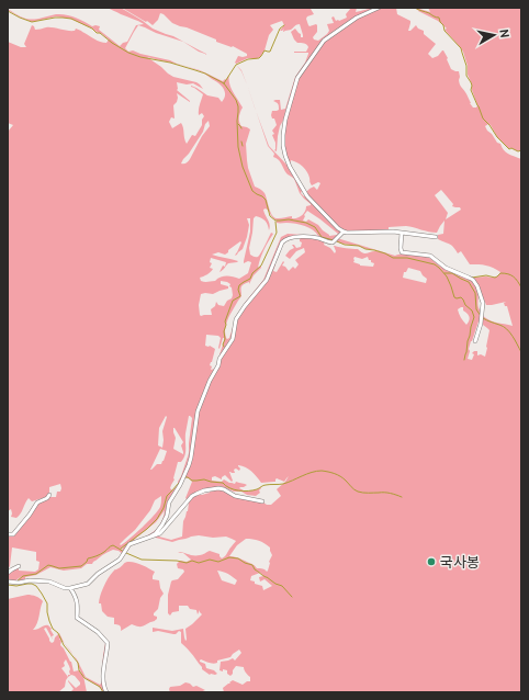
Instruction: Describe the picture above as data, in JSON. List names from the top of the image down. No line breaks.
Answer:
{"places":["국사봉"],"north":"right"}
